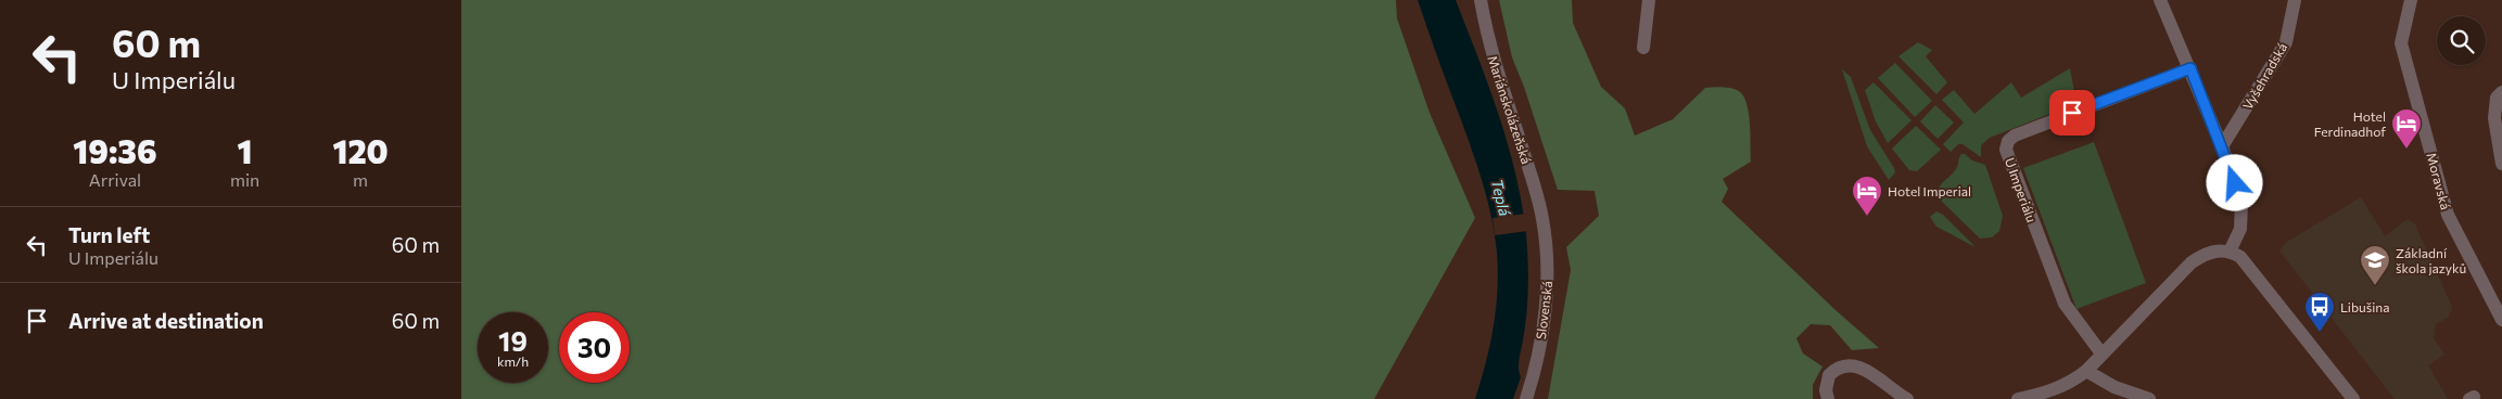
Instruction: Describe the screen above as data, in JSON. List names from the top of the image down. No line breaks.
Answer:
{"streets":{"street":["Vyšehradská","Mariánskolázeňská","Moravská","U Imperiálu","Slovenská"]},"crossings":[["Mariánskolázeňská","Slovenská"]],"water":["Teplá"],"places":{"hotel":["Hotel Ferdinadhof","Hotel Imperial"],"school or university":["Základní škola jazyků"],"bus stop":["Libušina"]},"page":{"turn":["60 m","U Imperiálu"],"eta":["19:36","Arrival","1","min","120","m"],"list":[{"name":"Turn left","note":"U Imperiálu","value":"60 m"},{"name":"Arrive at destination","value":"60 m"}],"speed":"19 km/h","limit":"30"}}
